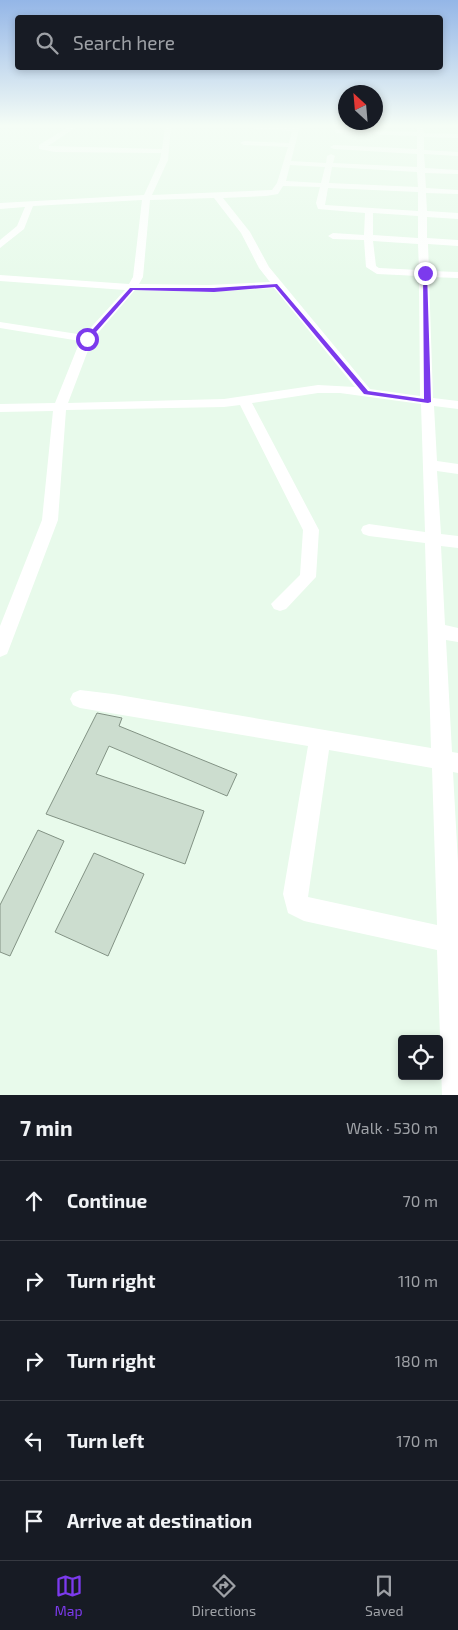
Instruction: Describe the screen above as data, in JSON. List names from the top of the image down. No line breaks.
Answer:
{"north":"top left","page":{"search":"Search here","heading":["7 min","Walk · 530 m"],"list":[["Continue","70 m"],["Turn right","110 m"],["Turn right","180 m"],["Turn left","170 m"],"Arrive at destination"],"nav":["Map","Directions","Saved"]}}
